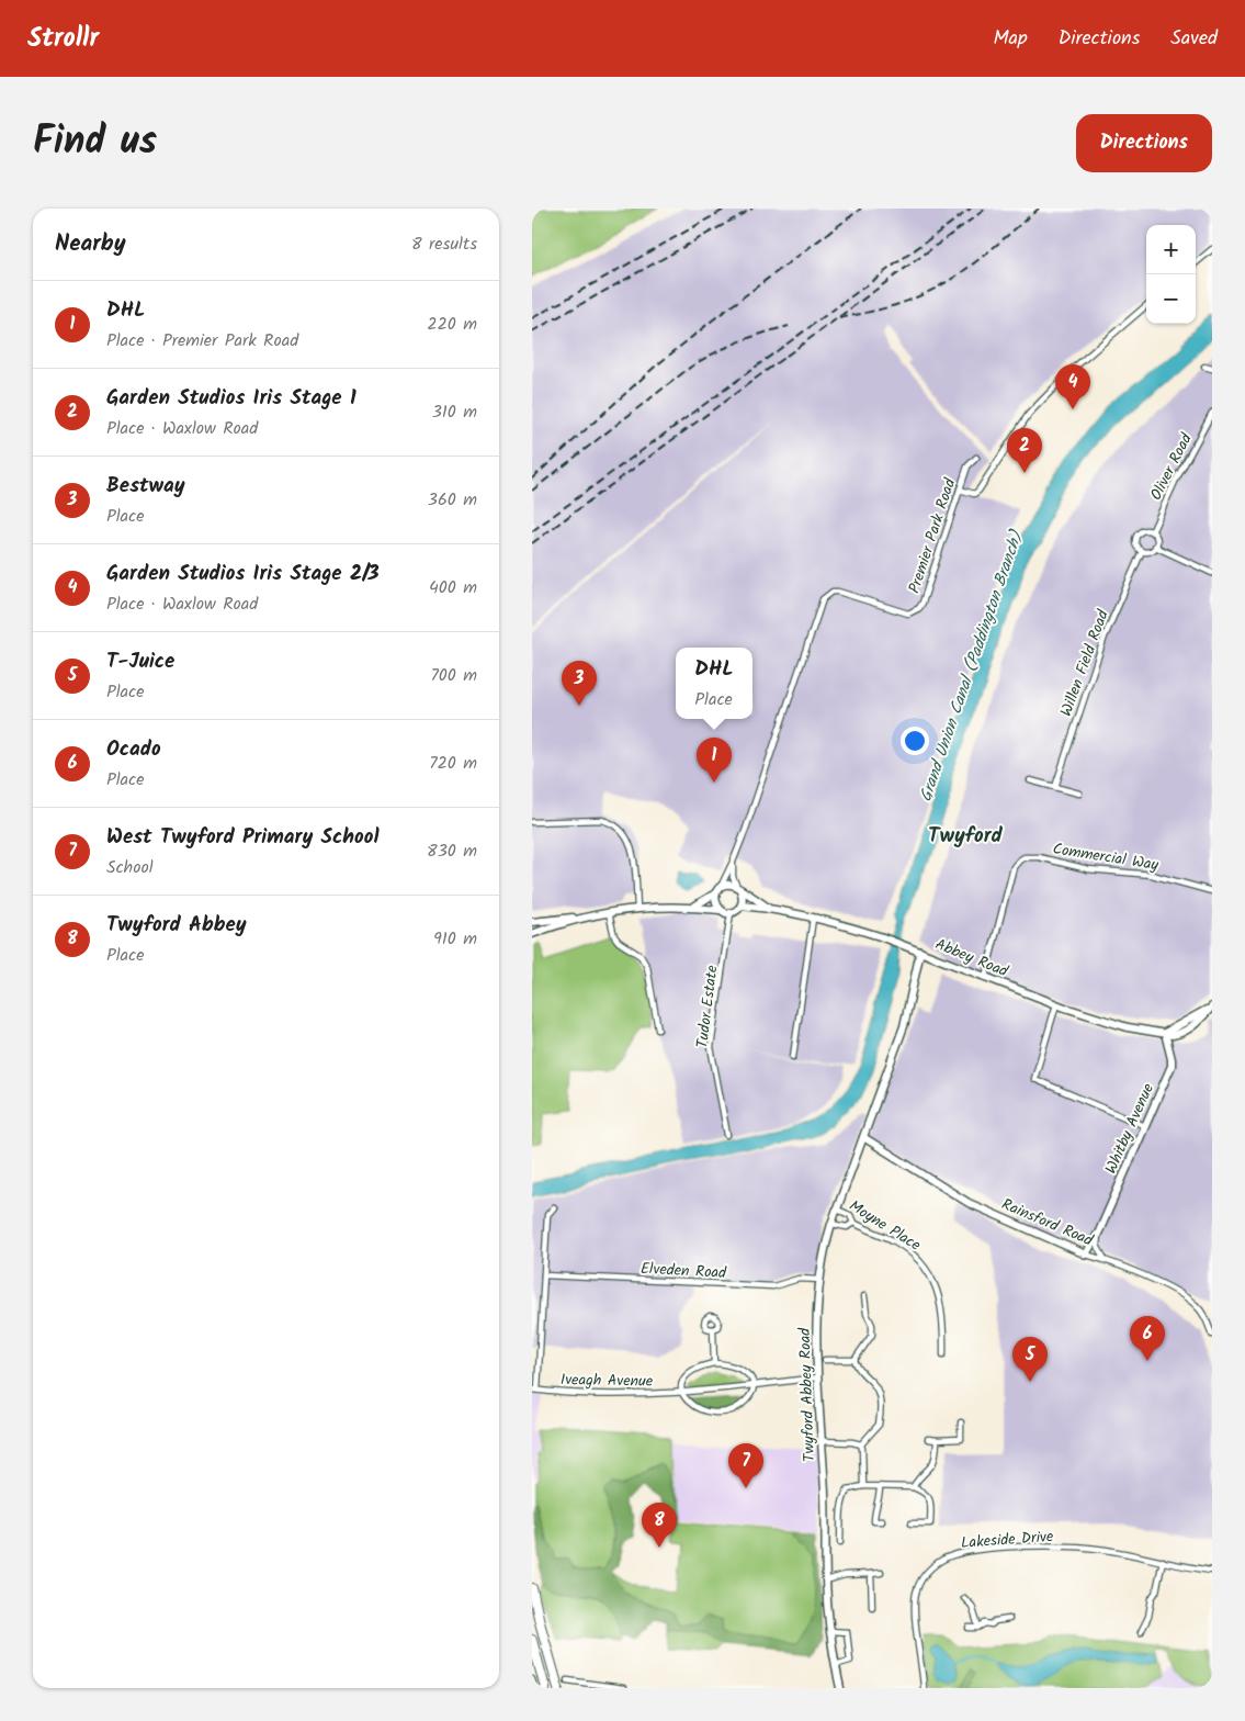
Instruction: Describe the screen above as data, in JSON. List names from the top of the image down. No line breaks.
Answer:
{"streets":{"street":["Oliver Road","Premier Park Road","Willen Field Road","Commercial Way","Abbey Road","Tudor Estate","Whitby Avenue","Rainsford Road","Moyne Place","Elveden Road","Iveagh Avenue","Twyford Abbey Road","Lakeside Drive"]},"crossings":[["Oliver Road","Willen Field Road"],["Premier Park Road","Abbey Road"],["Premier Park Road","Tudor Estate"],["Commercial Way","Abbey Road"],["Abbey Road","Tudor Estate"],["Abbey Road","Whitby Avenue"],["Abbey Road","Twyford Abbey Road"],["Whitby Avenue","Rainsford Road"],["Rainsford Road","Twyford Abbey Road"],["Moyne Place","Twyford Abbey Road"],["Elveden Road","Twyford Abbey Road"],["Iveagh Avenue","Twyford Abbey Road"]],"districts":["Twyford"],"water":["Grand Union Canal (Paddington Branch)"],"page":{"header":"Strollr","nav":["Map","Directions","Saved"],"title":"Find us","buttons":"Directions","heading":["Nearby","8 results"],"map_buttons":["+","−"],"list":[{"mark":"1","name":"DHL","note":"Place · Premier Park Road","value":"220 m"},{"mark":"2","name":"Garden Studios Iris Stage 1","note":"Place · Waxlow Road","value":"310 m"},{"mark":"3","name":"Bestway","note":"Place","value":"360 m"},{"mark":"4","name":"Garden Studios Iris Stage 2/3","note":"Place · Waxlow Road","value":"400 m"},{"mark":"5","name":"T-Juice","note":"Place","value":"700 m"},{"mark":"6","name":"Ocado","note":"Place","value":"720 m"},{"mark":"7","name":"West Twyford Primary School","note":"School","value":"830 m"},{"mark":"8","name":"Twyford Abbey","note":"Place","value":"910 m"}],"pins":["4","2","3","1","6","5","7","8"],"popup":["DHL","Place"]}}
